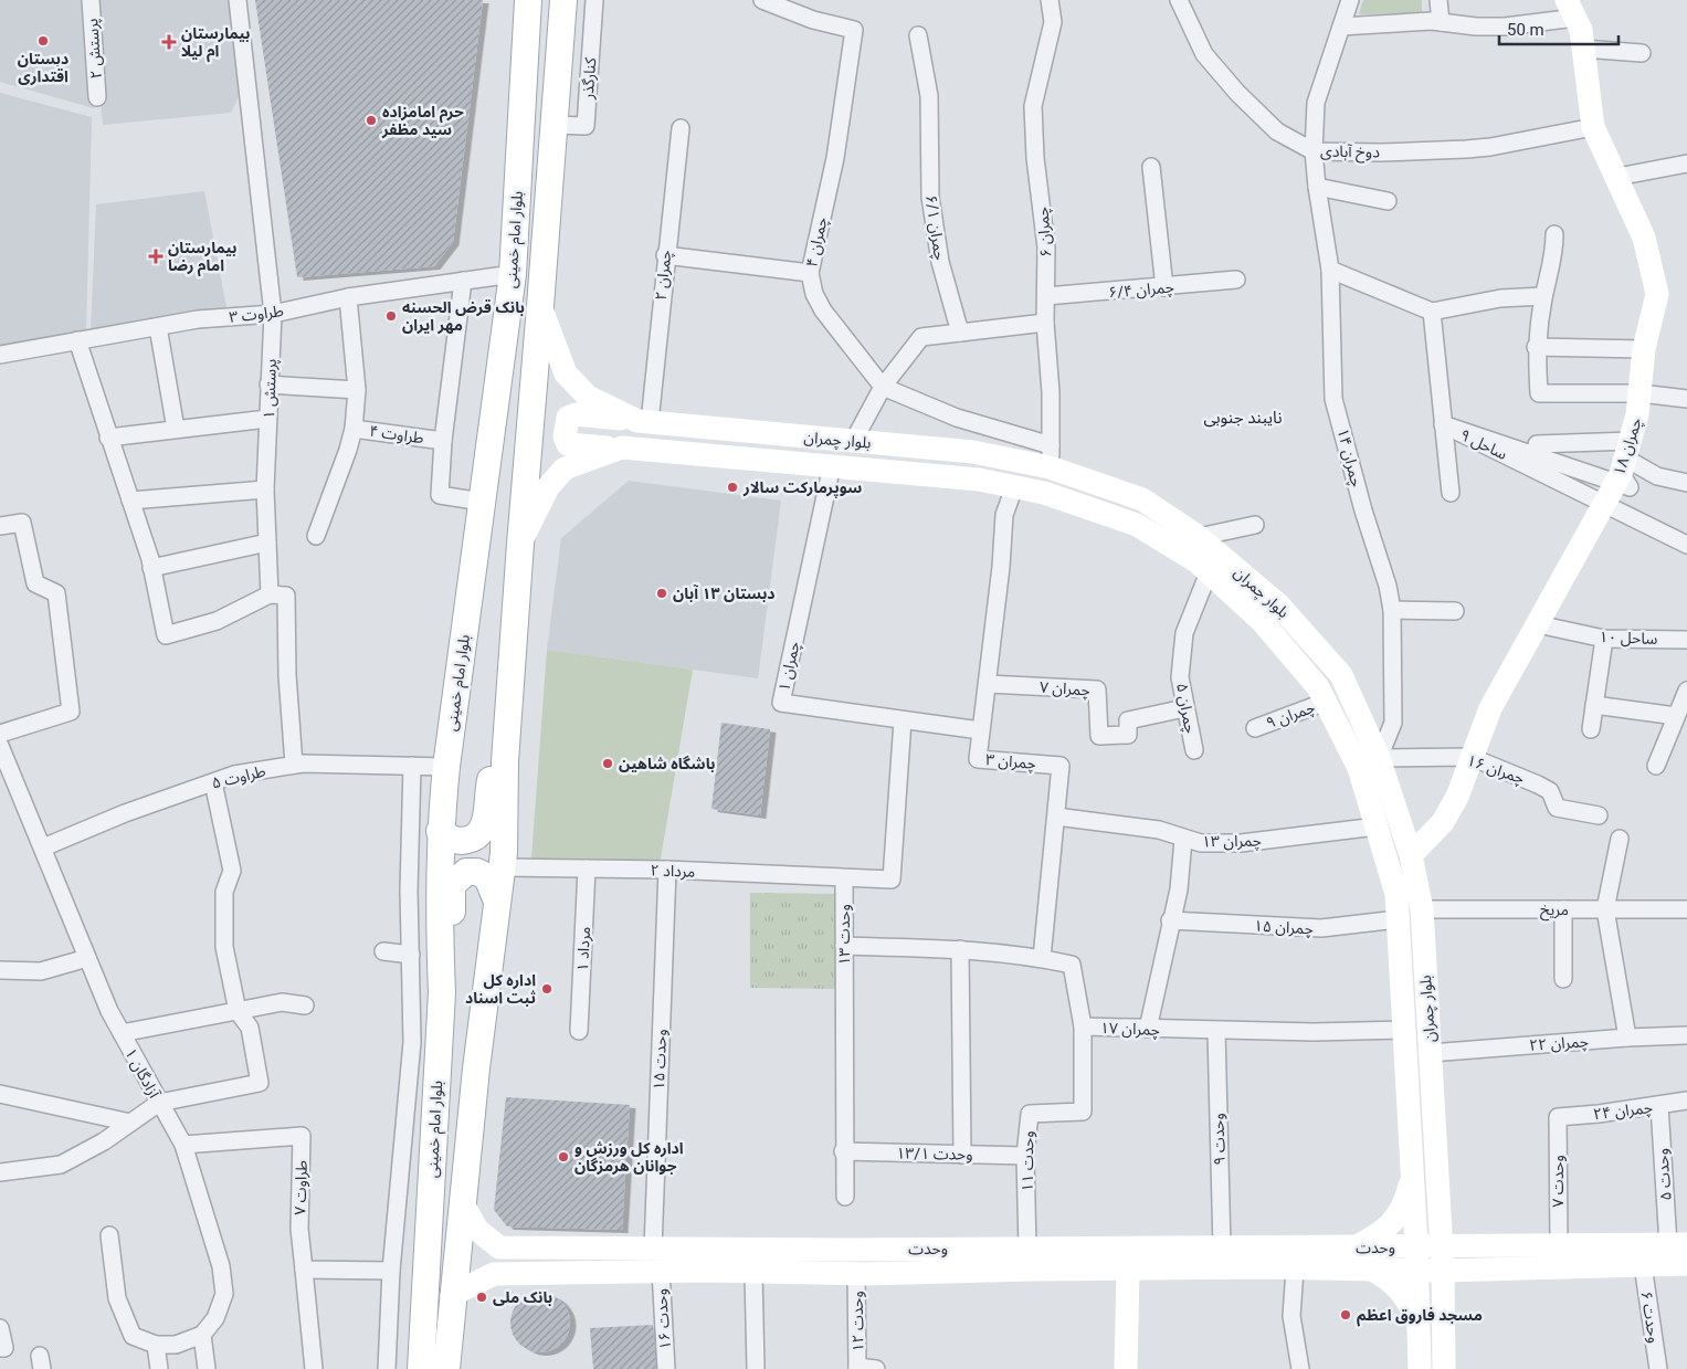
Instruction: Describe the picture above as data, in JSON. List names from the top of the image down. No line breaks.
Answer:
{"streets":{"main road":["بلوار امام خمینی","بلوار چمران","چمران ۱۸","وحدت"],"street":["پرستش ۲","کنارگذر","دوخ آبادی","چمران ۶/۱","چمران ۶","چمران ۴","چمران ۲","چمران ۶/۴","طراوت ۳","پرستش ۱","طراوت ۴","ساحل ۹","چمران ۱۴","ساحل ۱۰","چمران ۱","چمران ۷","چمران ۵","چمران ۹","چمران ۳","چمران ۱۶","طراوت ۵","چمران ۱۳","مرداد ۲","مریخ","چمران ۱۵","وحدت ۱۳","مرداد ۱","چمران ۱۷","چمران ۲۲","وحدت ۱۵","آزادگان ۱","چمران ۲۴","وحدت ۹","وحدت ۱۳/۱","وحدت ۱۱","وحدت ۵","وحدت ۷","طراوت ۷","وحدت ۶","وحدت ۱۶","وحدت ۱۲"]},"crossings":[["کنارگذر","بلوار امام خمینی"],["دوخ آبادی","چمران ۱۸"],["دوخ آبادی","چمران ۱۴"],["چمران ۶","چمران ۴"],["چمران ۶","چمران ۶/۴"],["چمران ۶","بلوار چمران"],["بلوار امام خمینی","طراوت ۳"],["بلوار امام خمینی","طراوت ۴"],["بلوار امام خمینی","بلوار چمران"],["بلوار امام خمینی","طراوت ۵"],["بلوار امام خمینی","مرداد ۲"],["بلوار امام خمینی","وحدت"],["چمران ۴","بلوار چمران"],["چمران ۲","بلوار چمران"],["طراوت ۳","پرستش ۱"],["طراوت ۳","طراوت ۴"],["بلوار چمران","چمران ۱۸"],["بلوار چمران","چمران ۱۴"],["بلوار چمران","چمران ۱"],["بلوار چمران","چمران ۵"],["بلوار چمران","چمران ۹"],["بلوار چمران","چمران ۳"],["بلوار چمران","چمران ۱۶"],["بلوار چمران","چمران ۱۳"],["بلوار چمران","مریخ"],["بلوار چمران","چمران ۱۵"],["بلوار چمران","چمران ۱۷"],["بلوار چمران","چمران ۲۲"],["بلوار چمران","وحدت"],["ساحل ۹","چمران ۱۸"],["چمران ۱۸","ساحل ۱۰"],["چمران ۱۸","چمران ۱۶"],["چمران ۱۴","چمران ۱۶"],["چمران ۱","چمران ۳"],["چمران ۷","چمران ۵"],["چمران ۷","چمران ۳"],["چمران ۳","چمران ۱۳"],["چمران ۳","چمران ۱۷"],["طراوت ۵","آزادگان ۱"],["مرداد ۲","وحدت ۱۳"],["مرداد ۲","مرداد ۱"],["مرداد ۲","وحدت ۱۵"],["وحدت ۱۳","چمران ۱۷"],["وحدت ۱۳","وحدت ۱۳/۱"],["چمران ۱۷","وحدت ۹"],["چمران ۱۷","وحدت ۱۱"],["وحدت ۱۵","وحدت"],["وحدت ۱۵","وحدت ۱۶"],["آزادگان ۱","طراوت ۷"],["چمران ۲۴","وحدت ۵"],["چمران ۲۴","وحدت ۷"],["وحدت ۹","وحدت"],["وحدت ۱۳/۱","وحدت ۱۱"],["وحدت ۱۱","وحدت"],["وحدت","وحدت ۱۶"],["وحدت","وحدت ۱۲"]],"districts":["نایبند جنوبی"],"places":{"other":["دبستان اقتداری","حرم امامزاده سید مظفر","بانک قرض الحسنه مهر ایران","سوپرمارکت سالار","دبستان ۱۳ آبان","باشگاه شاهین","اداره کل ثبت اسناد","اداره کل ورزش و جوانان هرمزگان","بانک ملی","مسجد فاروق اعظم"],"health":["بیمارستان ام لیلا","بیمارستان امام رضا"]},"scale_bar":"50 m"}
